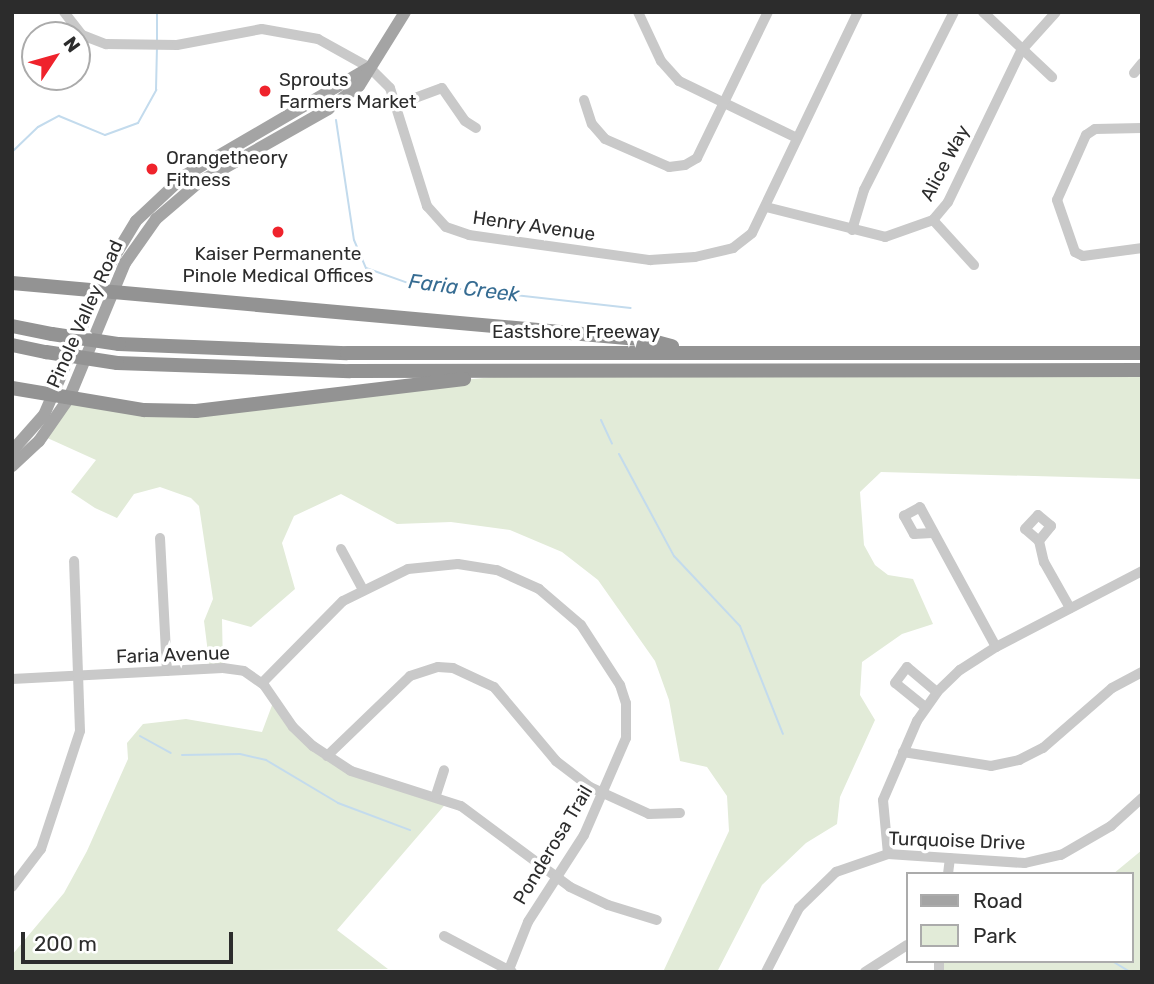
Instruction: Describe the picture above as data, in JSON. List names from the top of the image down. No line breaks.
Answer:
{"streets":{"highway":["Eastshore Freeway"],"main road":["Pinole Valley Road"],"street":["Alice Way","Henry Avenue","Faria Avenue","Turquoise Drive","Ponderosa Trail"]},"crossings":[["Alice Way","Henry Avenue"],["Henry Avenue","Pinole Valley Road"],["Faria Avenue","Ponderosa Trail"]],"water":["Faria Creek"],"places":["Sprouts Farmers Market","Orangetheory Fitness","Kaiser Permanente Pinole Medical Offices"],"legend":["Road","Park"],"scale_bar":"200 m","north":"top right"}
